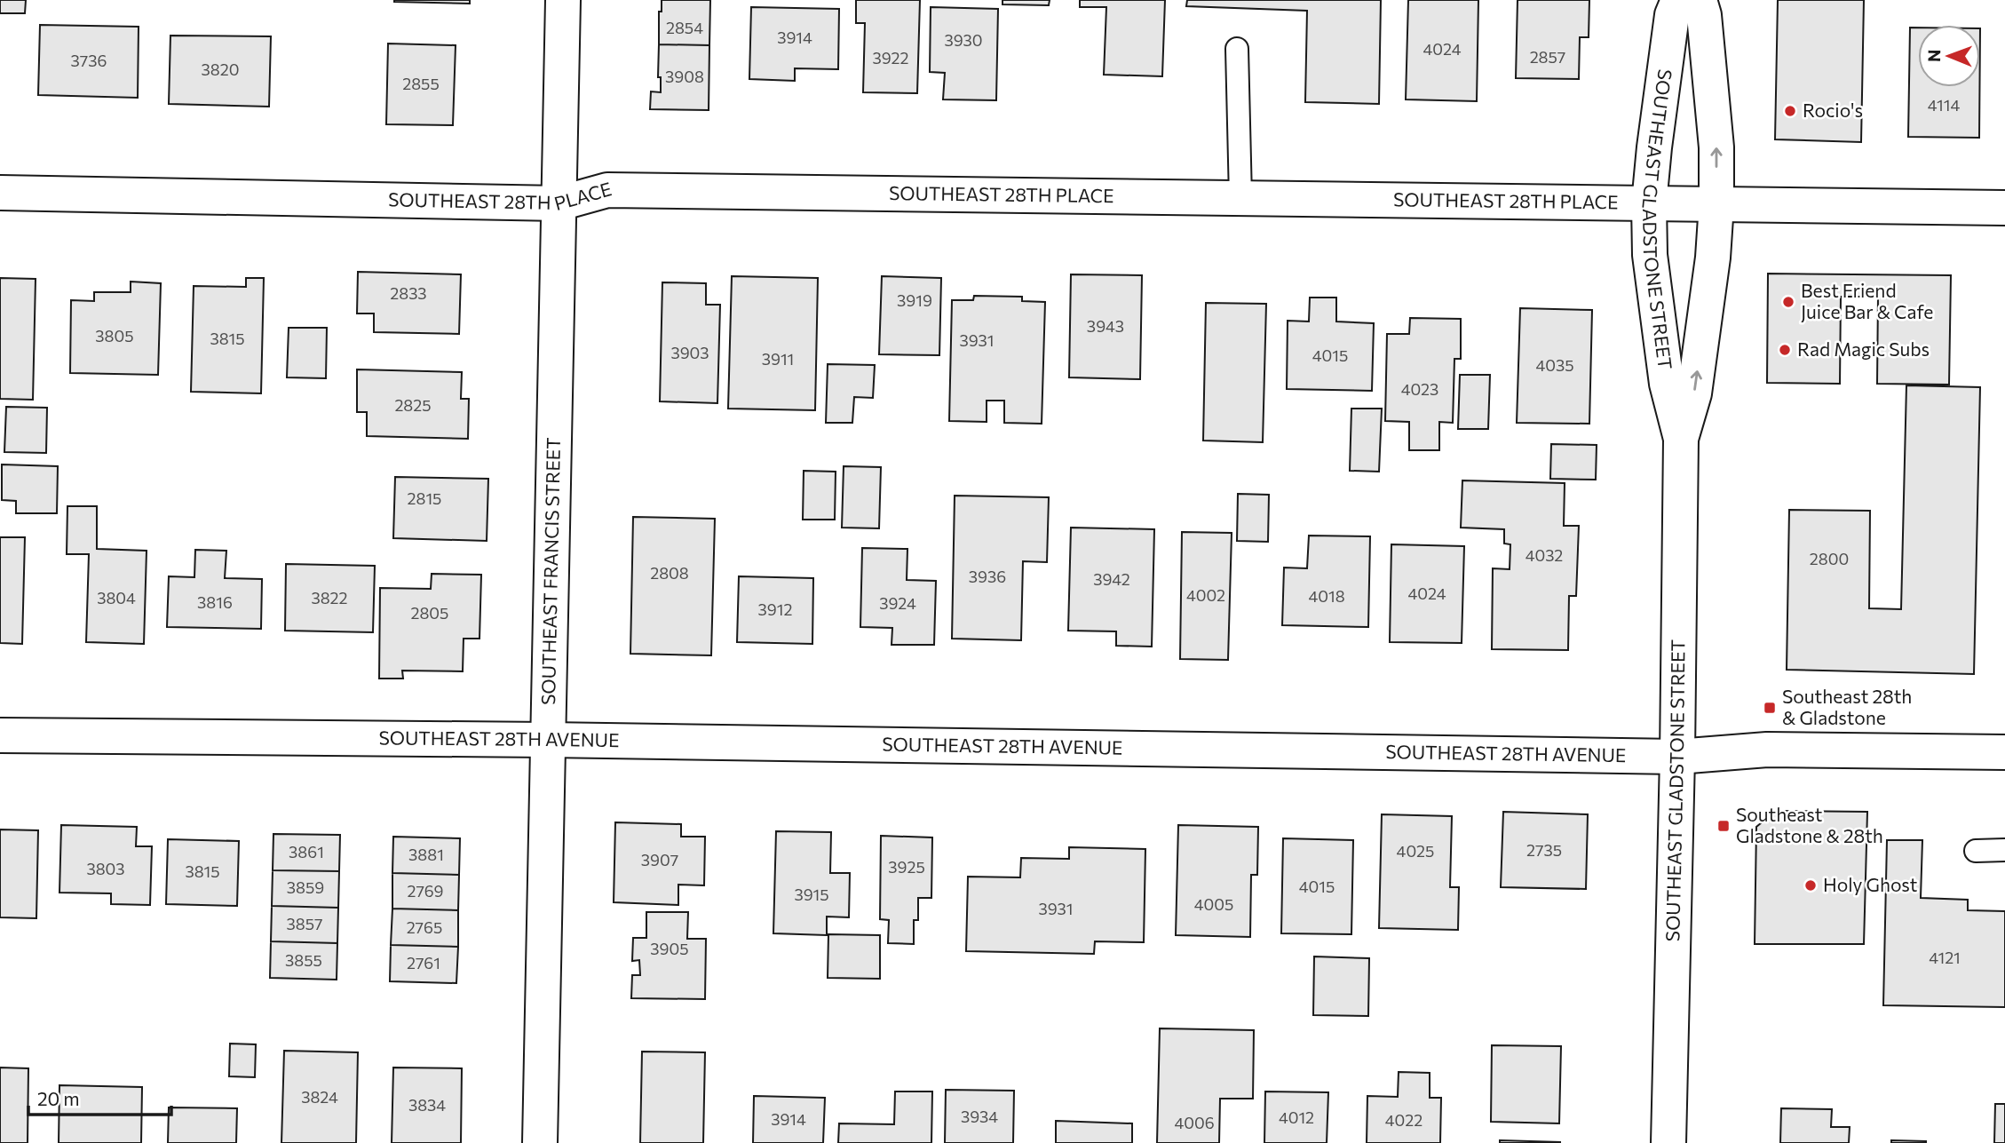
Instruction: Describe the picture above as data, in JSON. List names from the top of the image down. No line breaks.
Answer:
{"streets":{"street":["SOUTHEAST 28TH PLACE","SOUTHEAST GLADSTONE STREET","SOUTHEAST FRANCIS STREET","SOUTHEAST 28TH AVENUE"]},"crossings":[["SOUTHEAST 28TH PLACE","SOUTHEAST GLADSTONE STREET"],["SOUTHEAST 28TH PLACE","SOUTHEAST FRANCIS STREET"],["SOUTHEAST GLADSTONE STREET","SOUTHEAST 28TH AVENUE"],["SOUTHEAST FRANCIS STREET","SOUTHEAST 28TH AVENUE"]],"places":{"other":["Rocio's","Best Friend Juice Bar & Cafe","Rad Magic Subs","Holy Ghost"],"transit":["Southeast 28th & Gladstone","Southeast Gladstone & 28th"]},"house_numbers":["2854","3914","3930","4024","2857","3922","3736","3820","3908","2855","4114","2833","3919","3943","3805","3815","3931","3903","4015","3911","4035","4023","2825","2815","4032","2800","2808","3936","3942","4024","4002","4018","3804","3822","3816","3924","3912","2805","2735","4025","3861","3881","3907","3925","3803","3815","4015","3859","2769","3915","4005","3931","3857","2765","3905","4121","3855","2761","3824","3834","3934","4012","3914","4022","4006"],"scale_bar":"20 m","north":"left"}
